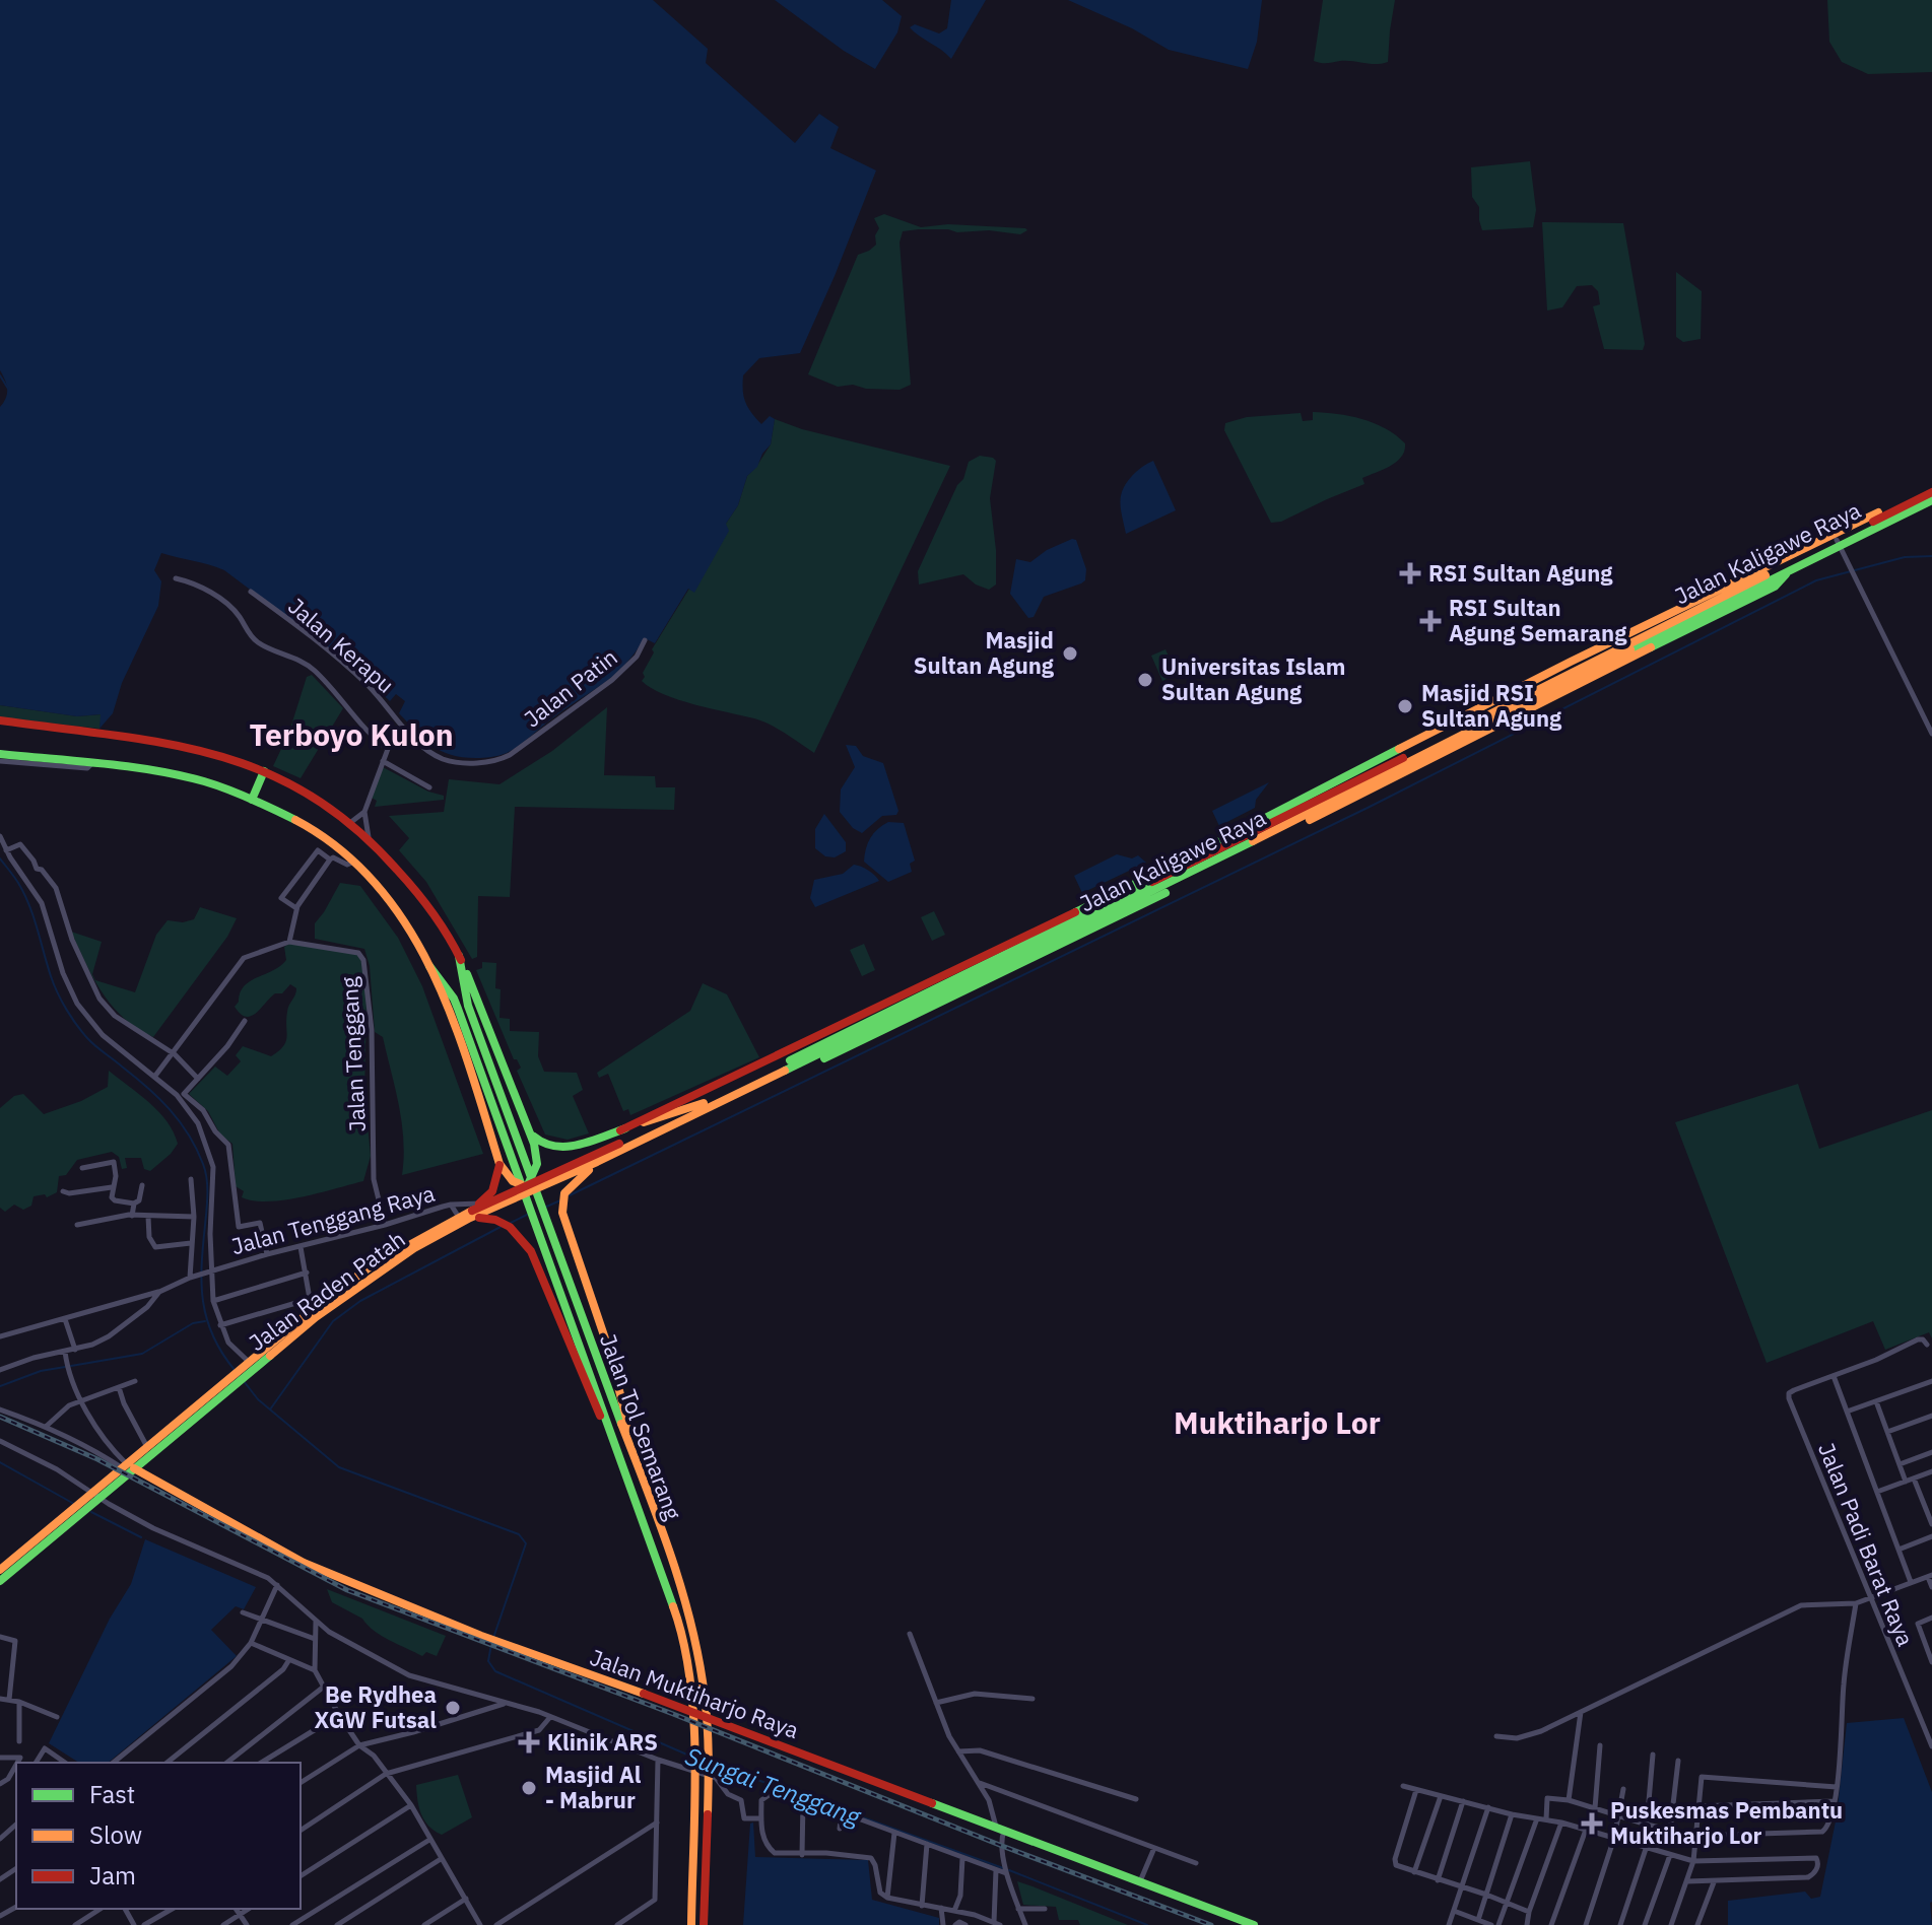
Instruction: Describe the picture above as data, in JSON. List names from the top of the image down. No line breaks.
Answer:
{"streets":{"main road":["Jalan Kaligawe Raya","Jalan Raden Patah","Jalan Tol Semarang","Jalan Muktiharjo Raya"],"street":["Jalan Kerapu","Jalan Patin","Jalan Tenggang","Jalan Tenggang Raya","Jalan Padi Barat Raya"]},"crossings":[["Jalan Kaligawe Raya","Jalan Raden Patah"],["Jalan Kerapu","Jalan Patin"],["Jalan Tenggang","Jalan Tenggang Raya"],["Jalan Tenggang Raya","Jalan Raden Patah"],["Jalan Raden Patah","Jalan Muktiharjo Raya"]],"districts":["Terboyo Kulon","Muktiharjo Lor"],"water":["Sungai Tenggang"],"places":{"health":["RSI Sultan Agung","RSI Sultan Agung Semarang","Klinik ARS","Puskesmas Pembantu Muktiharjo Lor"],"other":["Masjid Sultan Agung","Universitas Islam Sultan Agung","Masjid RSI Sultan Agung","Be Rydhea XGW Futsal","Masjid Al - Mabrur"]},"legend":["Fast","Slow","Jam"]}
